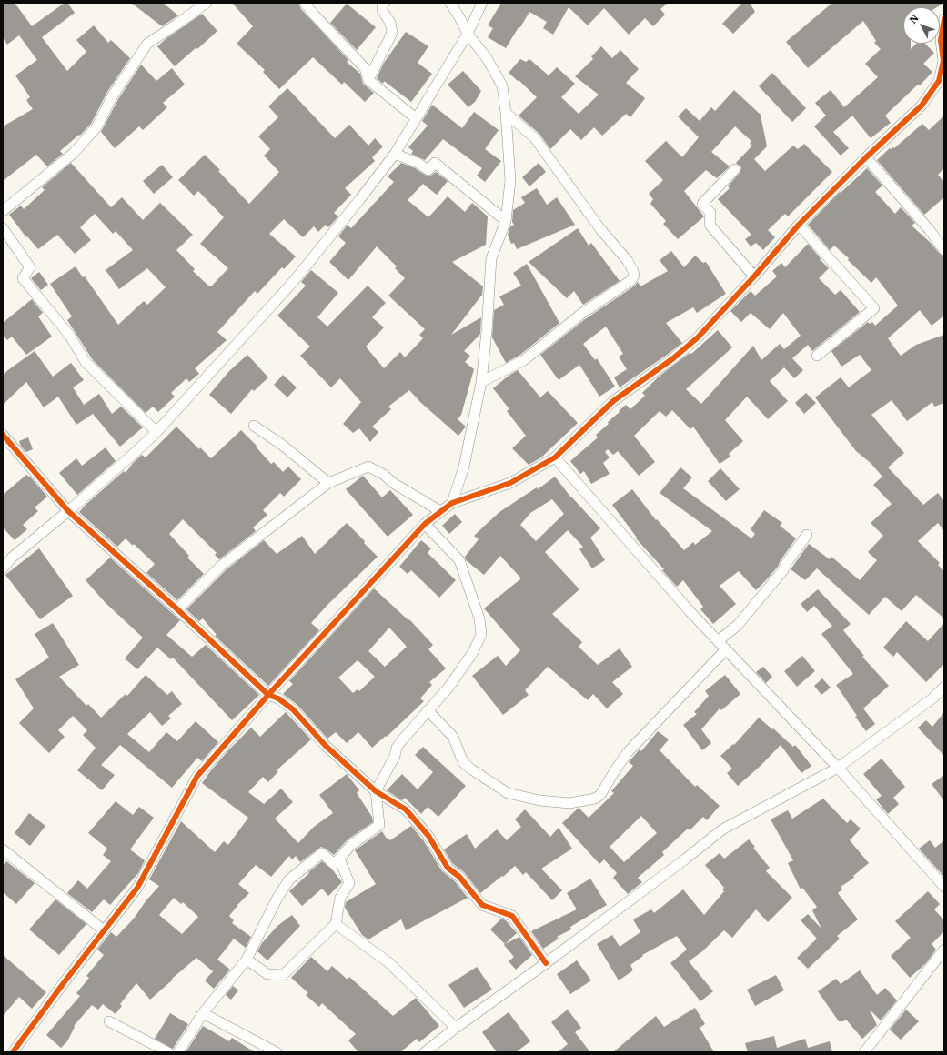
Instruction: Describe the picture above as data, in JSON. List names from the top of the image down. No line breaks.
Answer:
{"north":"top left"}
